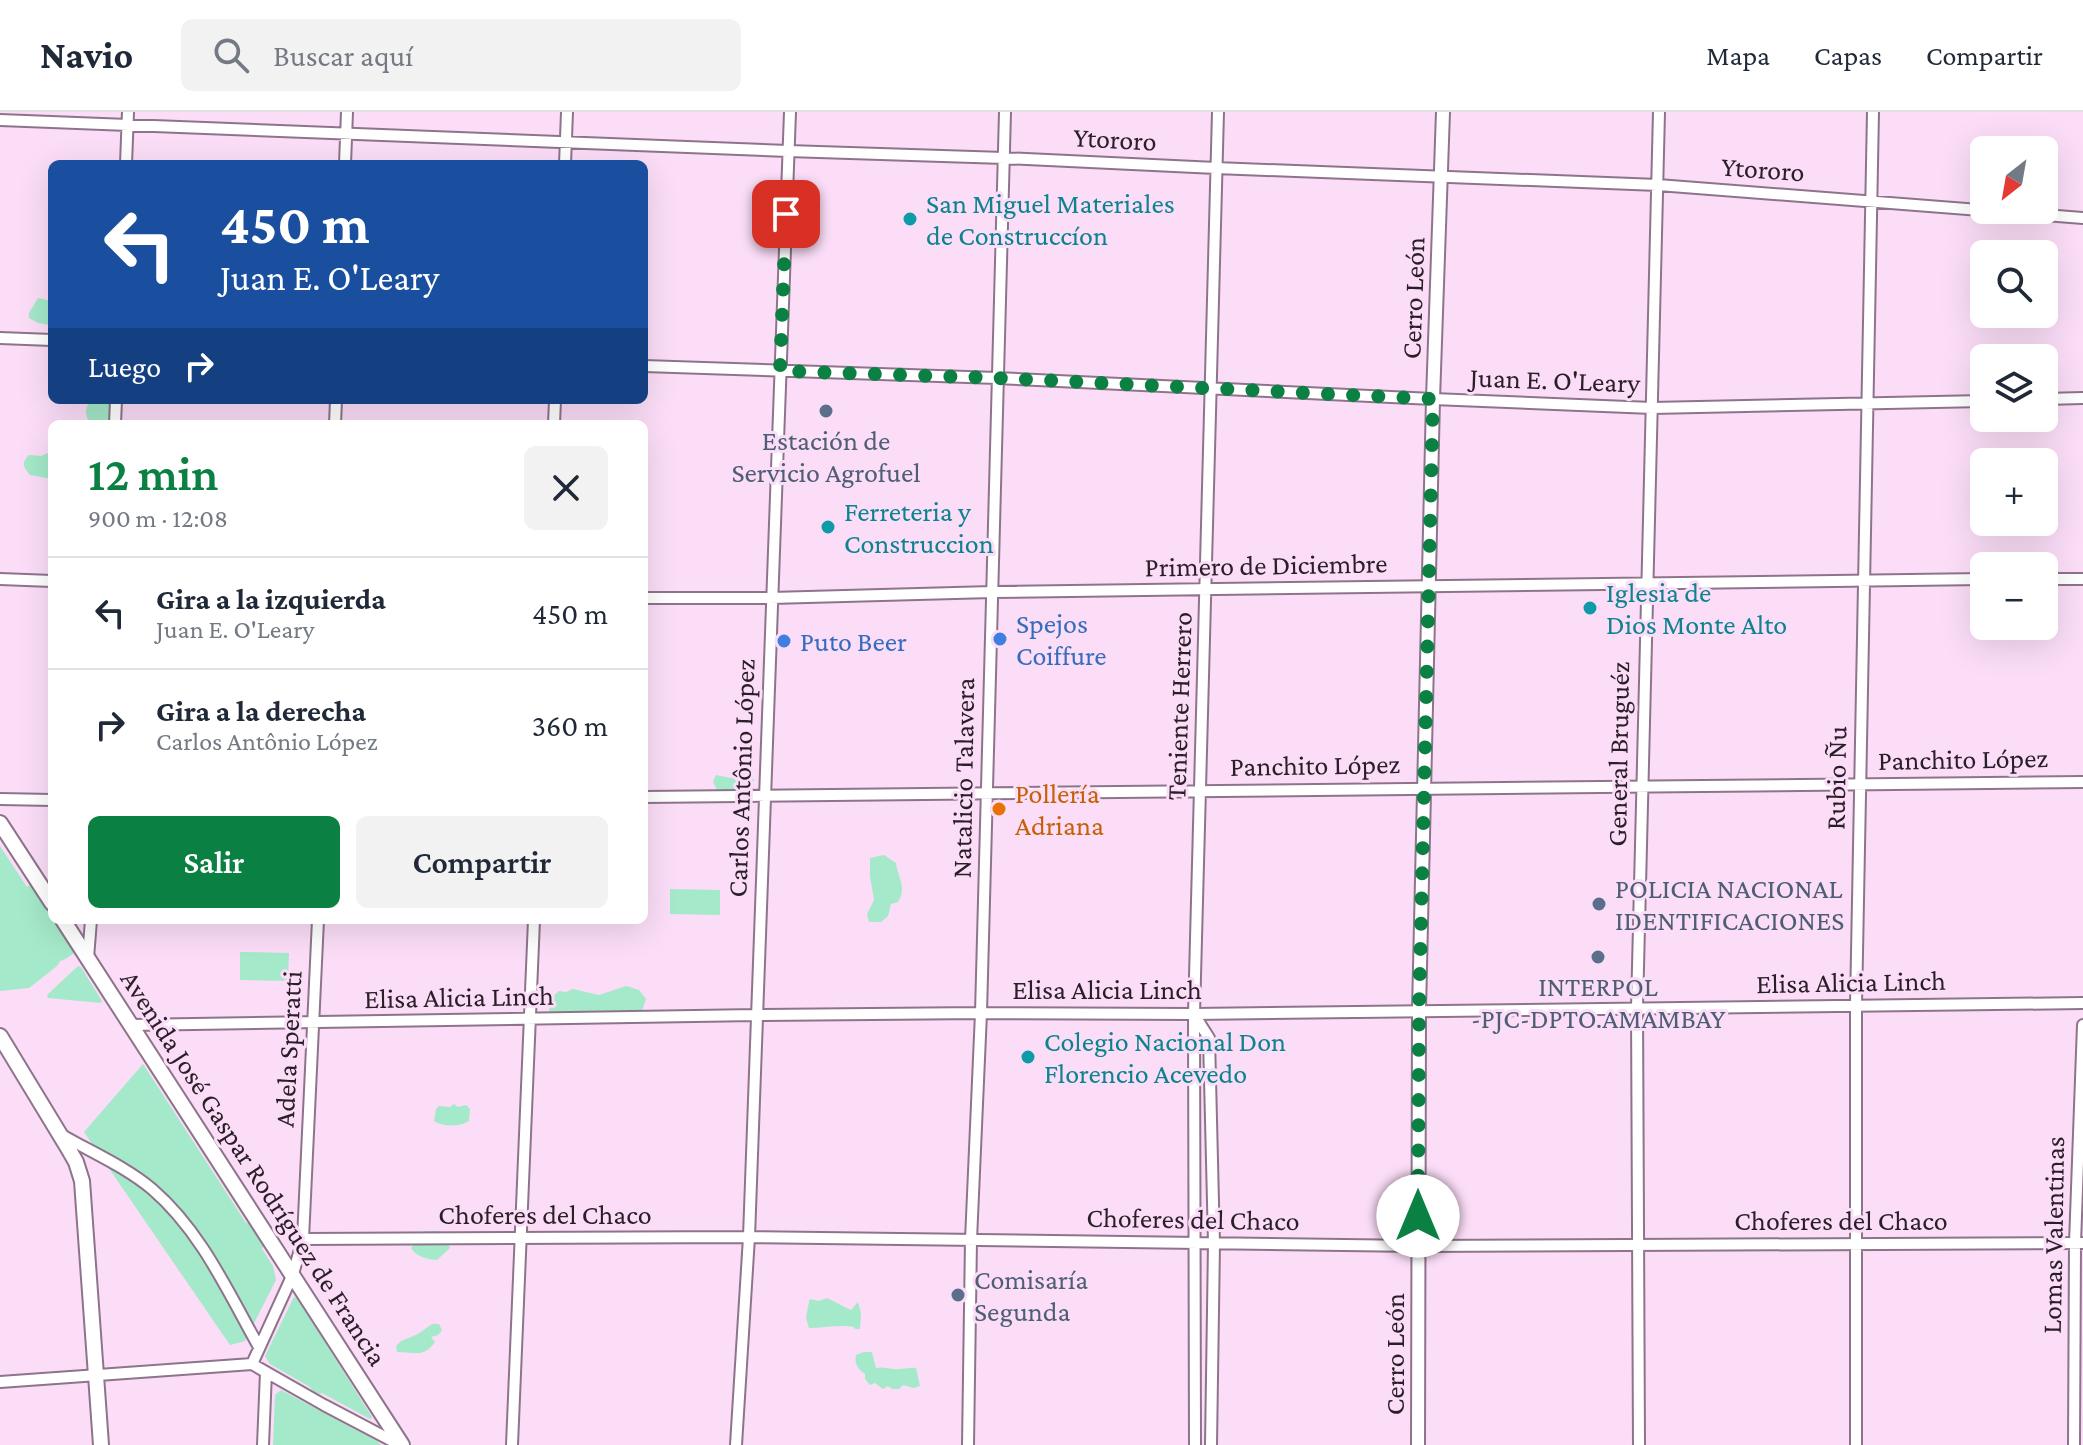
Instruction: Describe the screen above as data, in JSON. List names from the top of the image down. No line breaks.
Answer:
{"streets":{"main road":["Avenida José Gaspar Rodríguez de Francia"],"street":["Ytororo","Cerro León","Juan E. O'Leary","Primero de Diciembre","Teniente Herrero","General Bruguéz","Panchito López","Carlos Antônio López","Natalicio Talavera","Rubio Ñu","Elisa Alicia Linch","Adela Speratti","Choferes del Chaco","Lomas Valentinas"]},"crossings":[["Ytororo","Cerro León"],["Ytororo","Teniente Herrero"],["Ytororo","General Bruguéz"],["Ytororo","Carlos Antônio López"],["Ytororo","Natalicio Talavera"],["Ytororo","Rubio Ñu"],["Cerro León","Juan E. O'Leary"],["Cerro León","Primero de Diciembre"],["Cerro León","Panchito López"],["Cerro León","Elisa Alicia Linch"],["Cerro León","Choferes del Chaco"],["Juan E. O'Leary","Teniente Herrero"],["Juan E. O'Leary","General Bruguéz"],["Juan E. O'Leary","Carlos Antônio López"],["Juan E. O'Leary","Natalicio Talavera"],["Juan E. O'Leary","Rubio Ñu"],["Primero de Diciembre","Teniente Herrero"],["Primero de Diciembre","General Bruguéz"],["Primero de Diciembre","Carlos Antônio López"],["Primero de Diciembre","Natalicio Talavera"],["Primero de Diciembre","Rubio Ñu"],["Teniente Herrero","Panchito López"],["Teniente Herrero","Elisa Alicia Linch"],["Teniente Herrero","Choferes del Chaco"],["General Bruguéz","Panchito López"],["General Bruguéz","Elisa Alicia Linch"],["General Bruguéz","Choferes del Chaco"],["Panchito López","Carlos Antônio López"],["Panchito López","Natalicio Talavera"],["Panchito López","Rubio Ñu"],["Carlos Antônio López","Elisa Alicia Linch"],["Carlos Antônio López","Choferes del Chaco"],["Natalicio Talavera","Elisa Alicia Linch"],["Natalicio Talavera","Choferes del Chaco"],["Rubio Ñu","Elisa Alicia Linch"],["Rubio Ñu","Choferes del Chaco"],["Elisa Alicia Linch","Adela Speratti"],["Elisa Alicia Linch","Avenida José Gaspar Rodríguez de Francia"],["Adela Speratti","Avenida José Gaspar Rodríguez de Francia"],["Adela Speratti","Choferes del Chaco"],["Choferes del Chaco","Lomas Valentinas"]],"places":["San Miguel Materiales de Construccíon","Estación de Servicio Agrofuel","Ferreteria y Construccion","Iglesia de Dios Monte Alto","Spejos Coiffure","Puto Beer","Pollería Adriana","POLICIA NACIONAL IDENTIFICACIONES","INTERPOL -PJC-DPTO.AMAMBAY","Colegio Nacional Don Florencio Acevedo","Comisaría Segunda"],"north":"bottom left","page":{"header":"Navio","search":"Buscar aquí","nav":["Mapa","Capas","Compartir"],"map_buttons":["+","−"],"turn":["450 m","Juan E. O'Leary"],"then":"Luego","heading":["12 min","900 m · 12:08"],"list":[{"name":"Gira a la izquierda","note":"Juan E. O'Leary","value":"450 m"},{"name":"Gira a la derecha","note":"Carlos Antônio López","value":"360 m"}],"buttons":["Salir","Compartir"]}}
